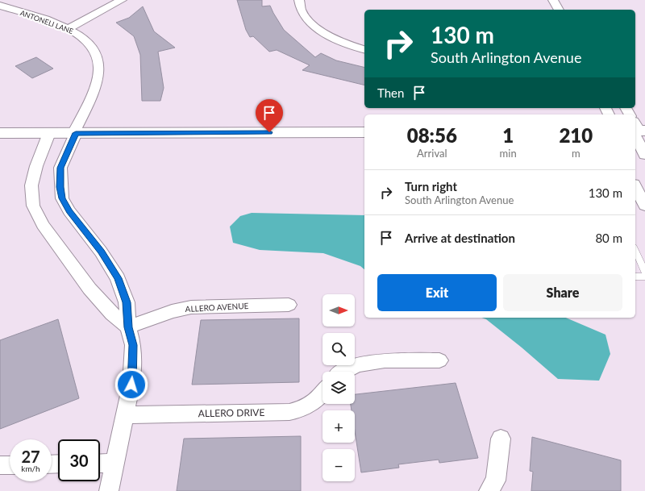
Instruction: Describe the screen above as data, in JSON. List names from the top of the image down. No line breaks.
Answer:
{"streets":{"street":["ANTONELI LANE","ALLERO AVENUE","ALLERO DRIVE"]},"crossings":[["ANTONELI LANE","ALLERO AVENUE"],["ANTONELI LANE","ALLERO DRIVE"]],"north":"right","page":{"turn":["130 m","South Arlington Avenue"],"then":"Then","eta":["08:56","Arrival","1","min","210","m"],"list":[{"name":"Turn right","note":"South Arlington Avenue","value":"130 m"},{"name":"Arrive at destination","value":"80 m"}],"buttons":["Exit","Share"],"map_buttons":["+","−"],"speed":"27 km/h","limit":"30"}}
